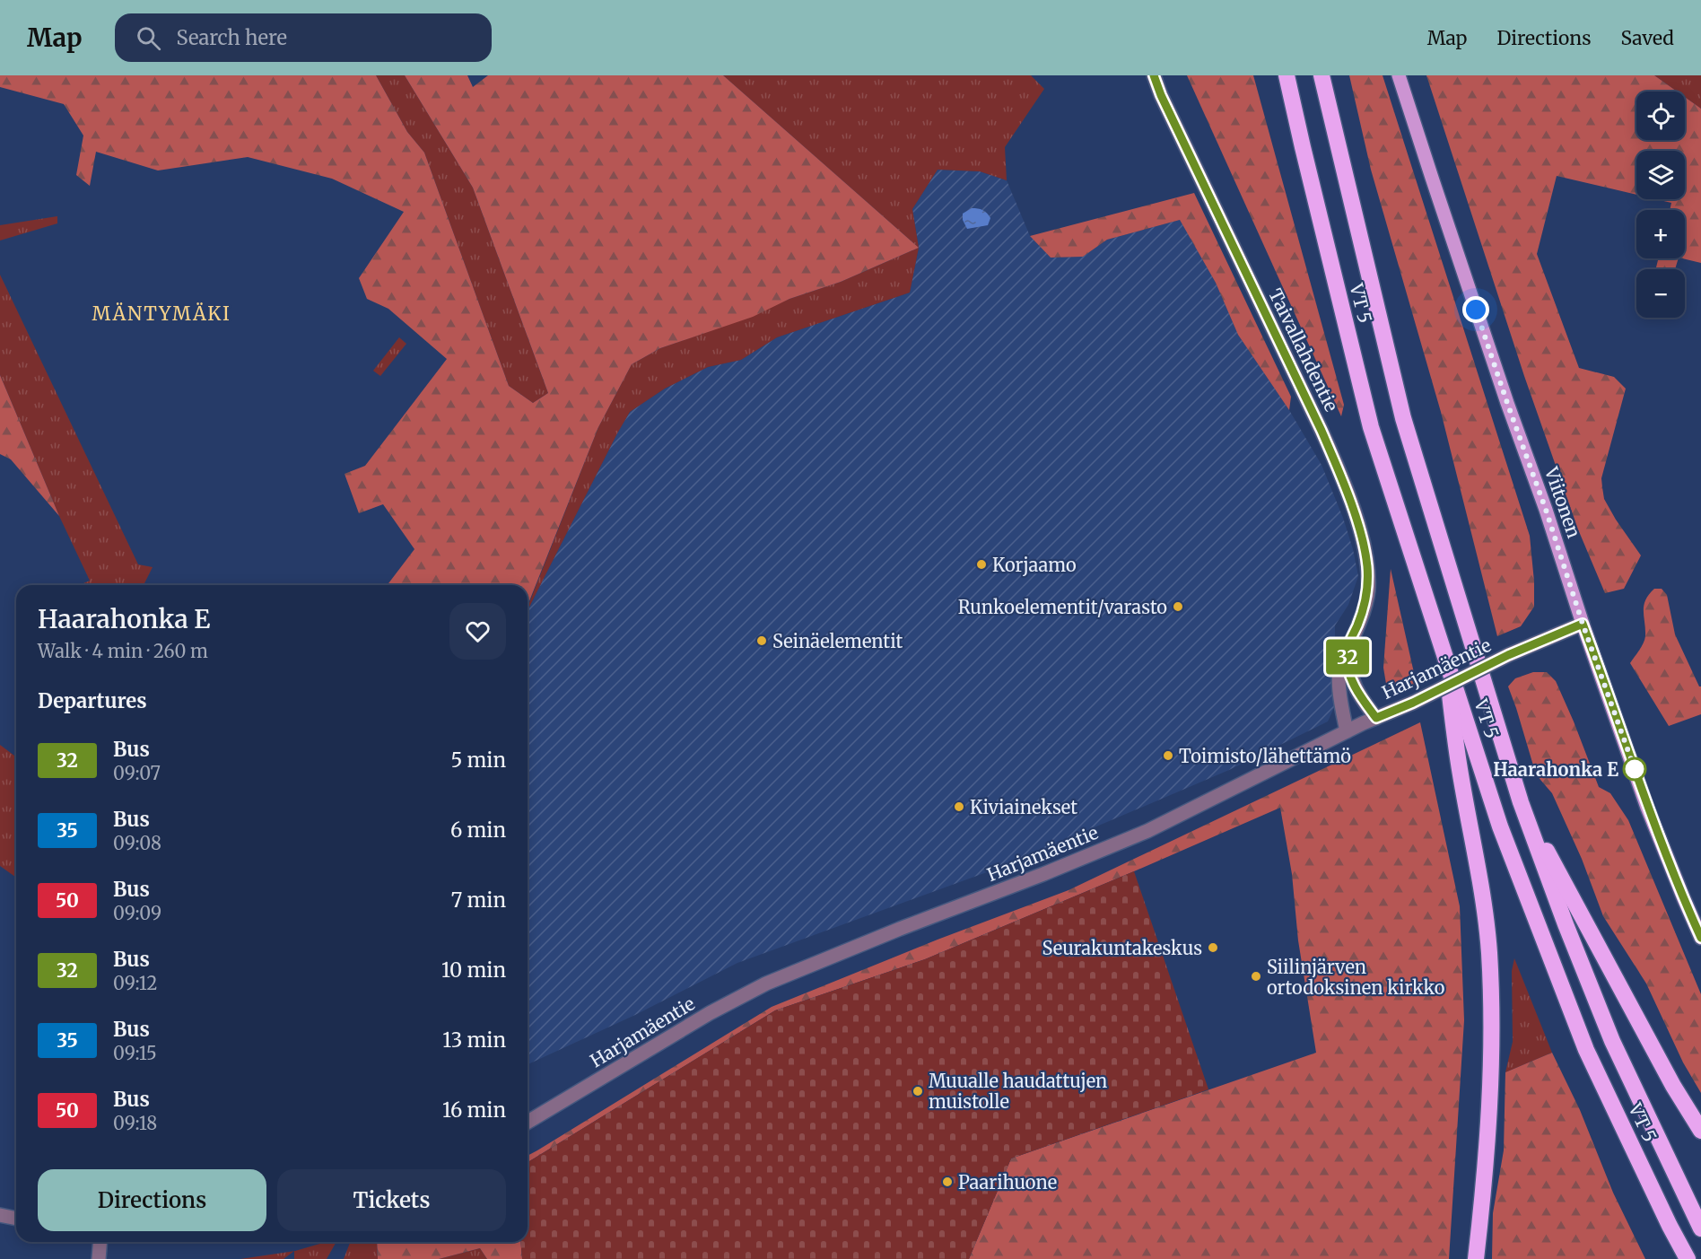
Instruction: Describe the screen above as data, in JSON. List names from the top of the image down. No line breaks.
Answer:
{"streets":{"highway":["VT 5"],"main road":["Viitonen"],"street":["Taivallahdentie","Harjamäentie"]},"crossings":[["Taivallahdentie","Harjamäentie"],["Viitonen","Harjamäentie"]],"districts":["MÄNTYMÄKI"],"places":["Korjaamo","Runkoelementit/varasto","Seinäelementit","Toimisto/lähettämö","Haarahonka E","Kiviainekset","Seurakuntakeskus","Siilinjärven ortodoksinen kirkko","Muualle haudattujen muistolle","Paarihuone"],"lines":["bus line 32"],"page":{"header":"Map","search":"Search here","nav":["Map","Directions","Saved"],"on_map":"32","map_buttons":["+","−"],"heading":[["Haarahonka E","Walk · 4 min · 260 m"],"Departures"],"list":[{"mark":"32","name":"Bus","note":"09:07","value":"5 min"},{"mark":"35","name":"Bus","note":"09:08","value":"6 min"},{"mark":"50","name":"Bus","note":"09:09","value":"7 min"},{"mark":"32","name":"Bus","note":"09:12","value":"10 min"},{"mark":"35","name":"Bus","note":"09:15","value":"13 min"},{"mark":"50","name":"Bus","note":"09:18","value":"16 min"}],"buttons":["Directions","Tickets"]}}
